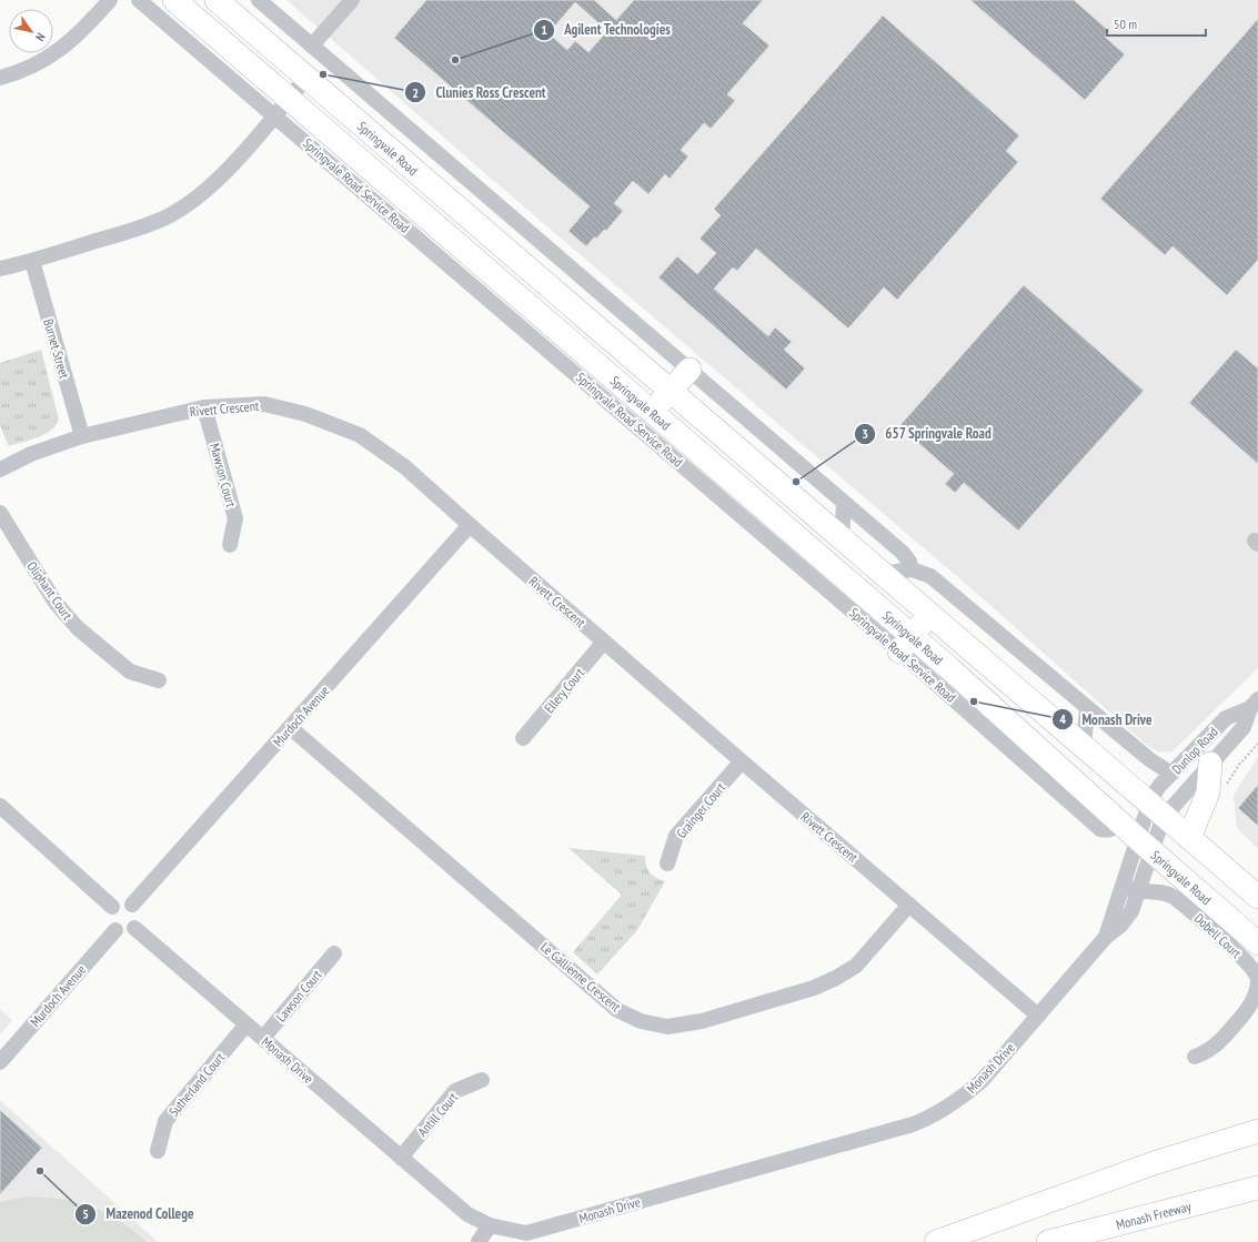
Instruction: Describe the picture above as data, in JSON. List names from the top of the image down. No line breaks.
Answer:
{"streets":{"highway":["Springvale Road","Monash Freeway"],"street":["Springvale Road Service Road","Burnet Street","Rivett Crescent","Mawson Court","Oliphant Court","Ellery Court","Murdoch Avenue","Dunlop Road","Grainger Court","Dobell Court","Le Gallienne Crescent","Lawson Court","Monash Drive","Sutherland Court","Antill Court"]},"crossings":[["Springvale Road","Springvale Road Service Road"],["Springvale Road","Dunlop Road"],["Springvale Road","Monash Drive"],["Burnet Street","Rivett Crescent"],["Rivett Crescent","Mawson Court"],["Rivett Crescent","Ellery Court"],["Rivett Crescent","Murdoch Avenue"],["Rivett Crescent","Grainger Court"],["Rivett Crescent","Le Gallienne Crescent"],["Rivett Crescent","Monash Drive"],["Murdoch Avenue","Le Gallienne Crescent"],["Murdoch Avenue","Monash Drive"],["Dunlop Road","Monash Drive"],["Dobell Court","Monash Drive"],["Lawson Court","Monash Drive"],["Monash Drive","Sutherland Court"],["Monash Drive","Antill Court"]],"places":["Agilent Technologies","Clunies Ross Crescent","657 Springvale Road","Monash Drive","Mazenod College"],"scale_bar":"50 m","north":"bottom right"}
